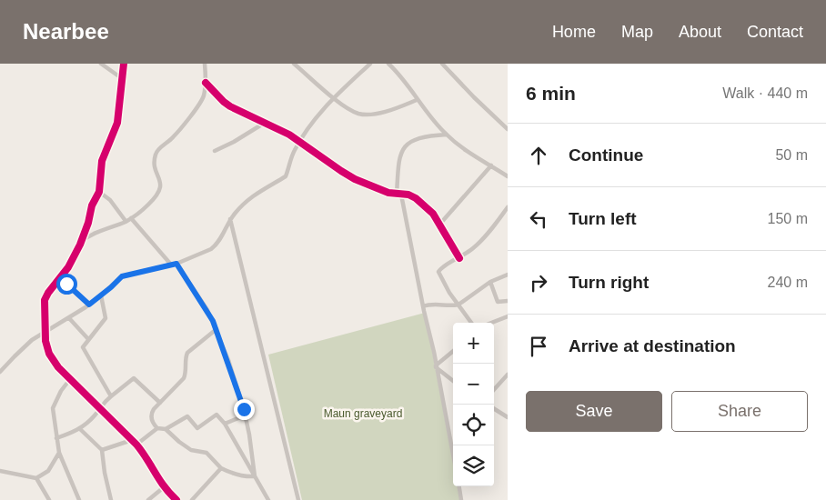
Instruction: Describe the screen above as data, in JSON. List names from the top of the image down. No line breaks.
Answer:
{"parks":["Maun graveyard"],"page":{"header":"Nearbee","nav":["Home","Map","About","Contact"],"heading":["6 min","Walk · 440 m"],"list":[["Continue","50 m"],["Turn left","150 m"],["Turn right","240 m"],"Arrive at destination"],"map_buttons":["+","−"],"buttons":["Save","Share"]}}
